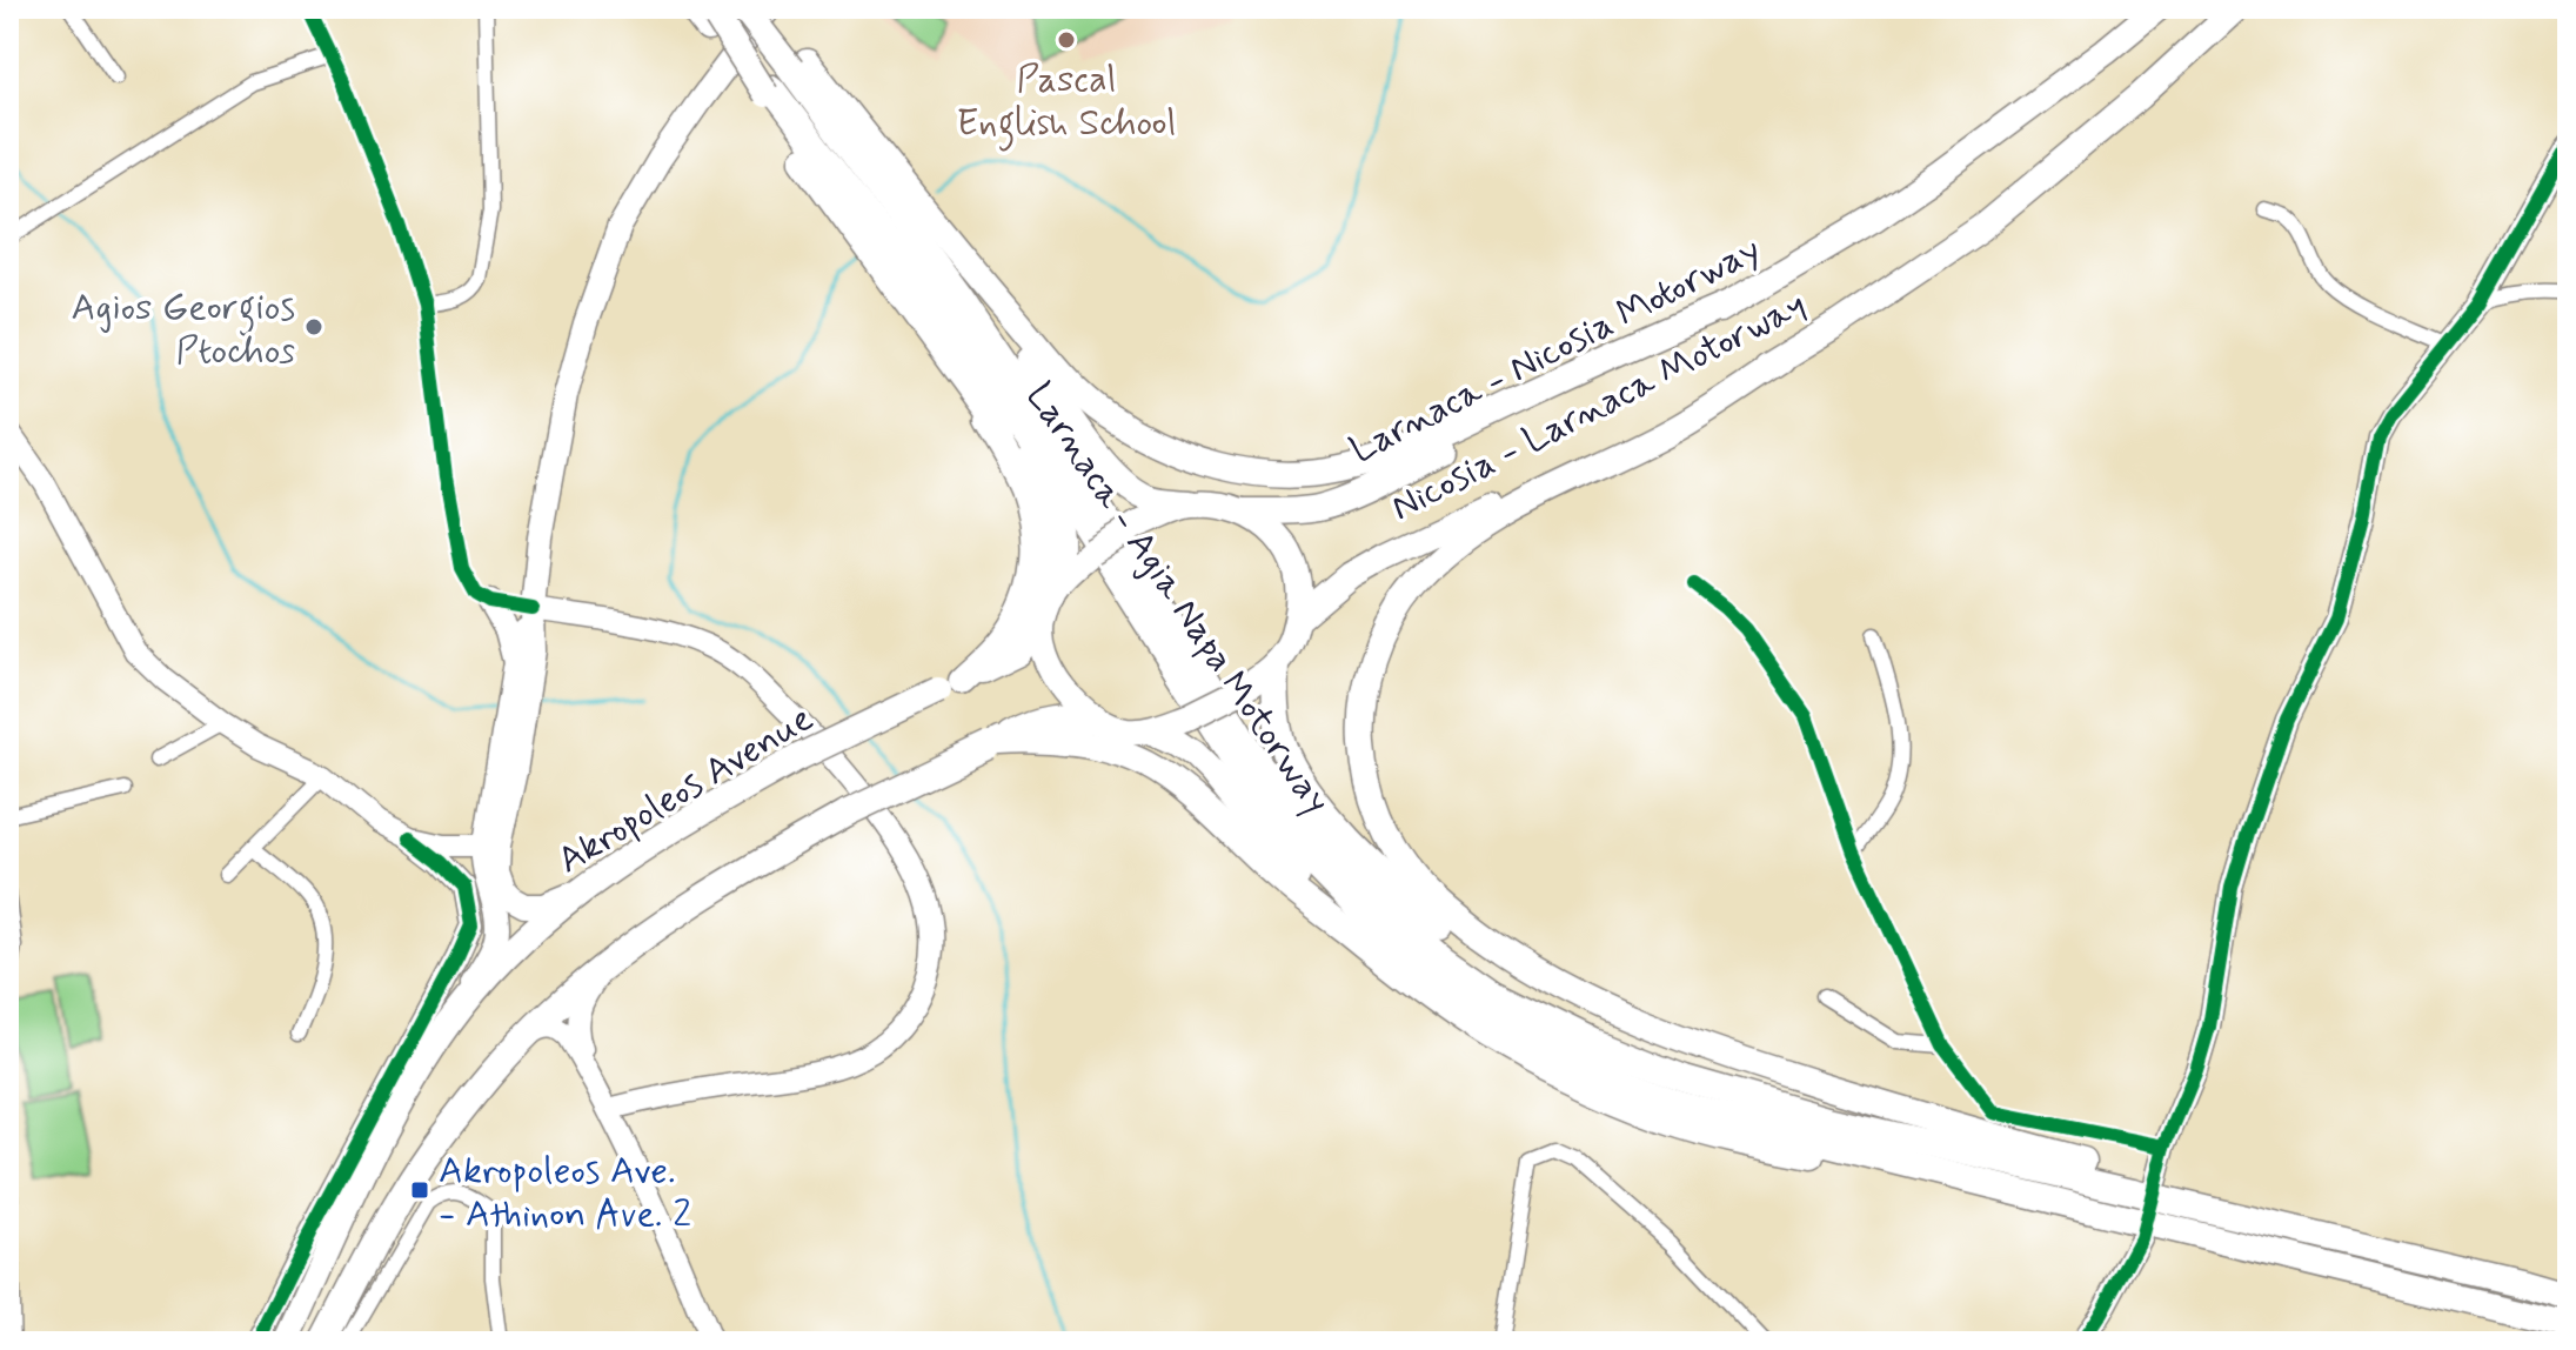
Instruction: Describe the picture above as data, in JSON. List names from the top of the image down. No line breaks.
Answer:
{"streets":{"highway":["Larnaca - Nicosia Motorway","Nicosia - Larnaca Motorway","Larnaca - Agia Napa Motorway","Akropoleos Avenue"]},"crossings":[["Larnaca - Nicosia Motorway","Nicosia - Larnaca Motorway"],["Larnaca - Nicosia Motorway","Akropoleos Avenue"],["Nicosia - Larnaca Motorway","Akropoleos Avenue"]],"places":{"other":["Pascal English School","Agios Georgios Ptochos"],"transit":["Akropoleos Ave. - Athinon Ave. 2"]}}
